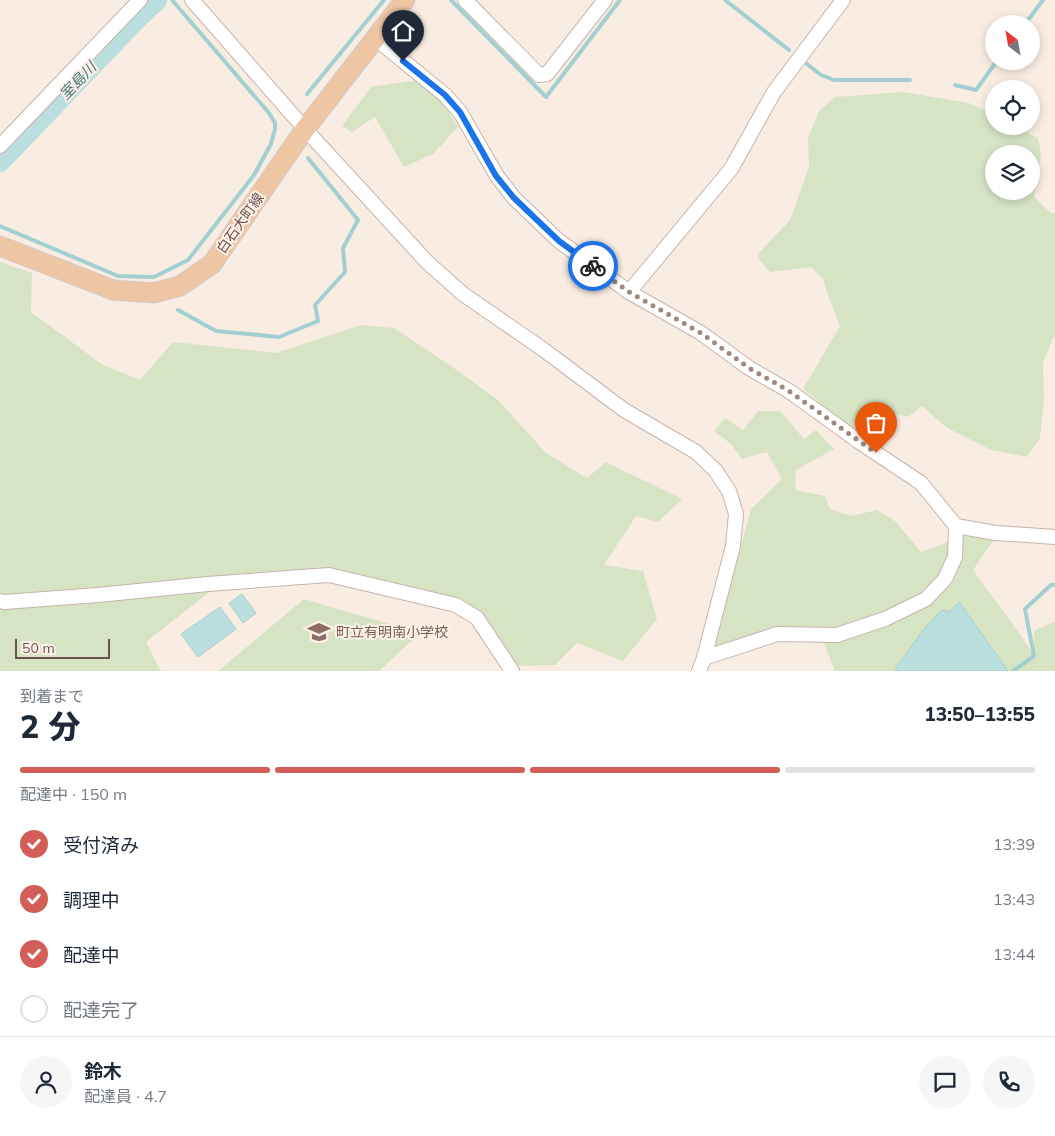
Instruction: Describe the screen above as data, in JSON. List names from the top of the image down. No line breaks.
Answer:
{"streets":{"main road":["白石大町線"]},"water":["室島川"],"places":{"school or university":["町立有明南小学校"]},"scale_bar":"50 m","north":"top left","page":{"scale":"50 m","heading":["2 分","到着まで","13:50–13:55"],"panel":["鈴木","配達員 · 4.7"],"bar":"配達中 · 150 m","list":[["受付済み","13:39"],["調理中","13:43"],["配達中","13:44"],"配達完了"]}}
